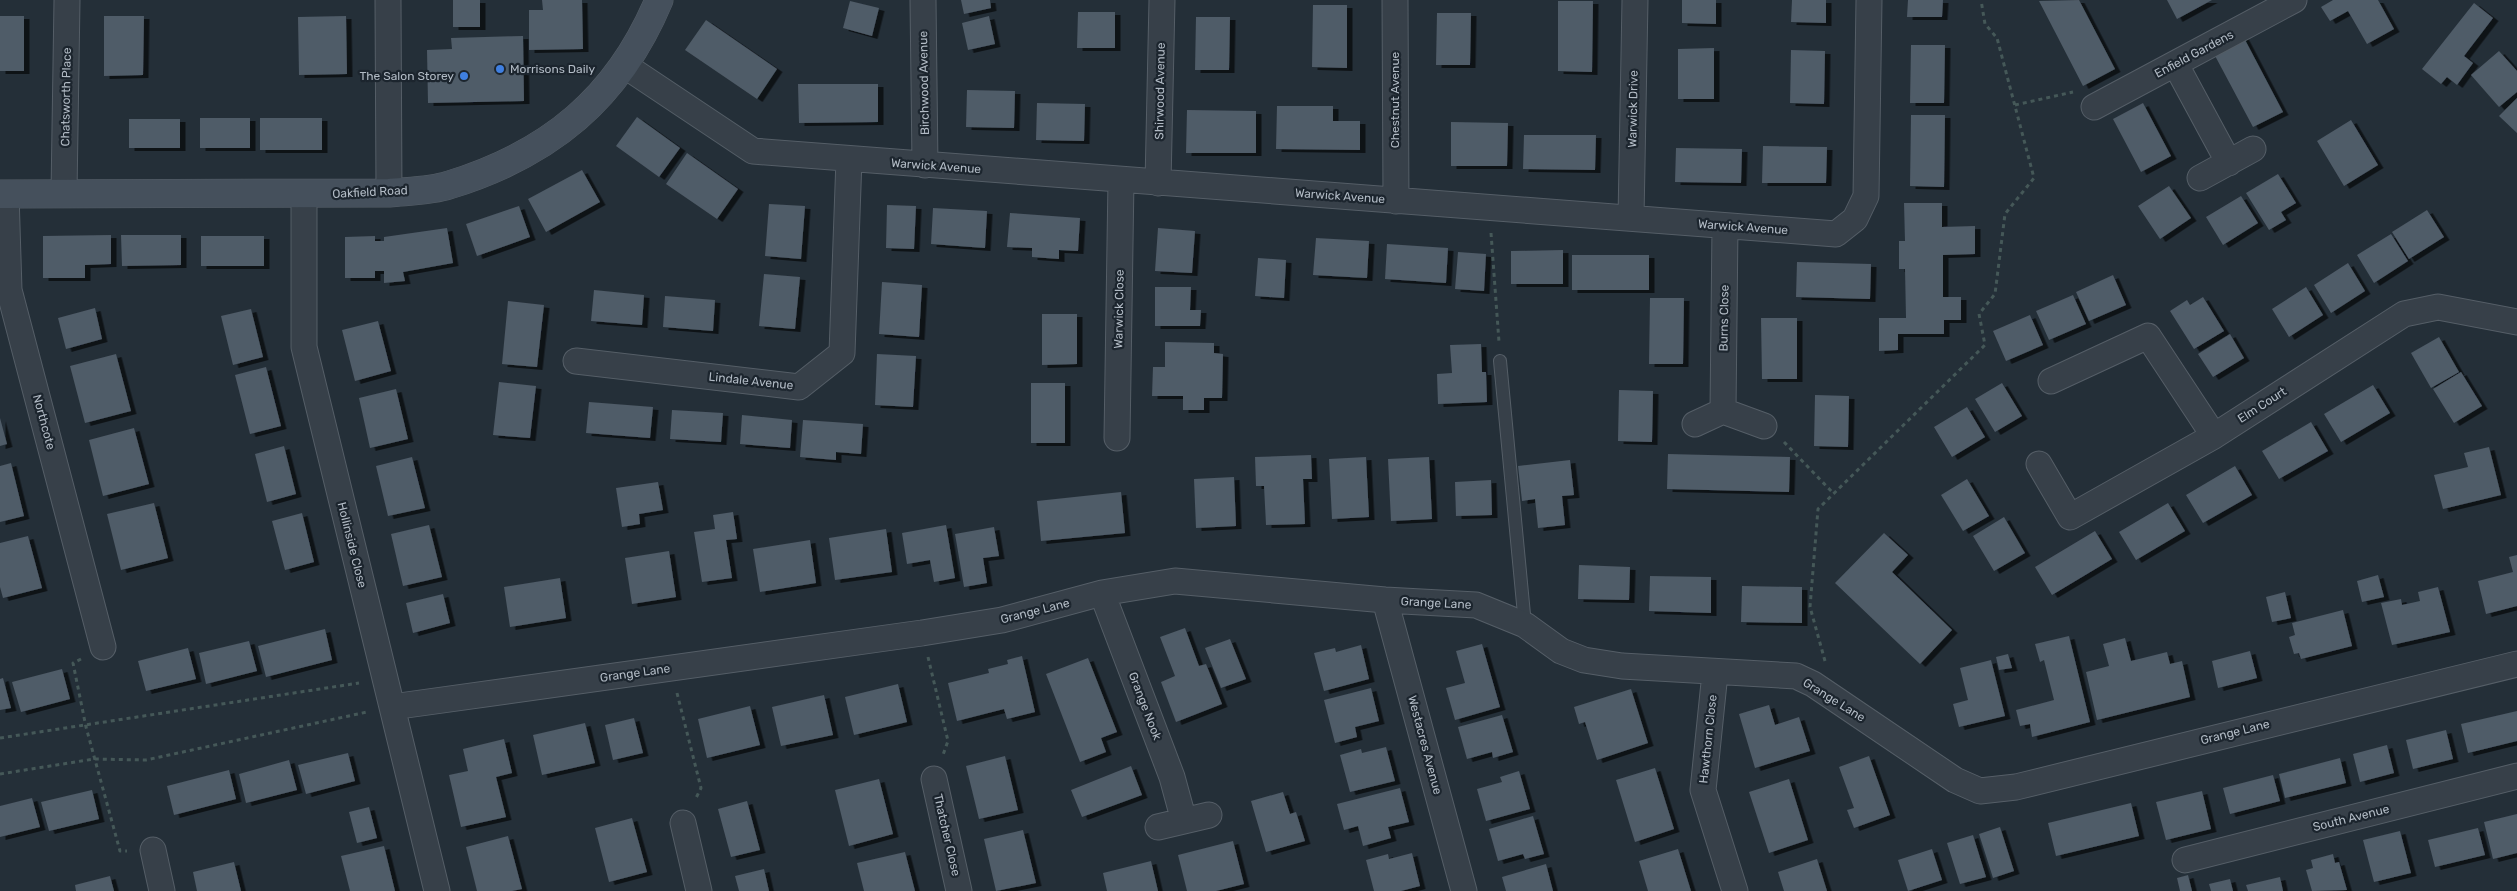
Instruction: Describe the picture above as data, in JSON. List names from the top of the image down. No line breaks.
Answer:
{"streets":{"street":["Enfield Gardens","Birchwood Avenue","Shirwood Avenue","Chatsworth Place","Chestnut Avenue","Warwick Drive","Warwick Avenue","Oakfield Road","Warwick Close","Burns Close","Lindale Avenue","Elm Court","Northcote","Hollinside Close","Grange Lane","Grange Nook","Hawthorn Close","Westacres Avenue","South Avenue","Thatcher Close"]},"crossings":[["Birchwood Avenue","Warwick Avenue"],["Shirwood Avenue","Warwick Avenue"],["Chatsworth Place","Oakfield Road"],["Chestnut Avenue","Warwick Avenue"],["Warwick Drive","Warwick Avenue"],["Warwick Avenue","Oakfield Road"],["Warwick Avenue","Warwick Close"],["Warwick Avenue","Burns Close"],["Warwick Avenue","Lindale Avenue"],["Oakfield Road","Northcote"],["Oakfield Road","Hollinside Close"],["Hollinside Close","Grange Lane"],["Grange Lane","Grange Nook"],["Grange Lane","Hawthorn Close"],["Grange Lane","Westacres Avenue"]],"places":["Morrisons Daily","The Salon Storey"]}
